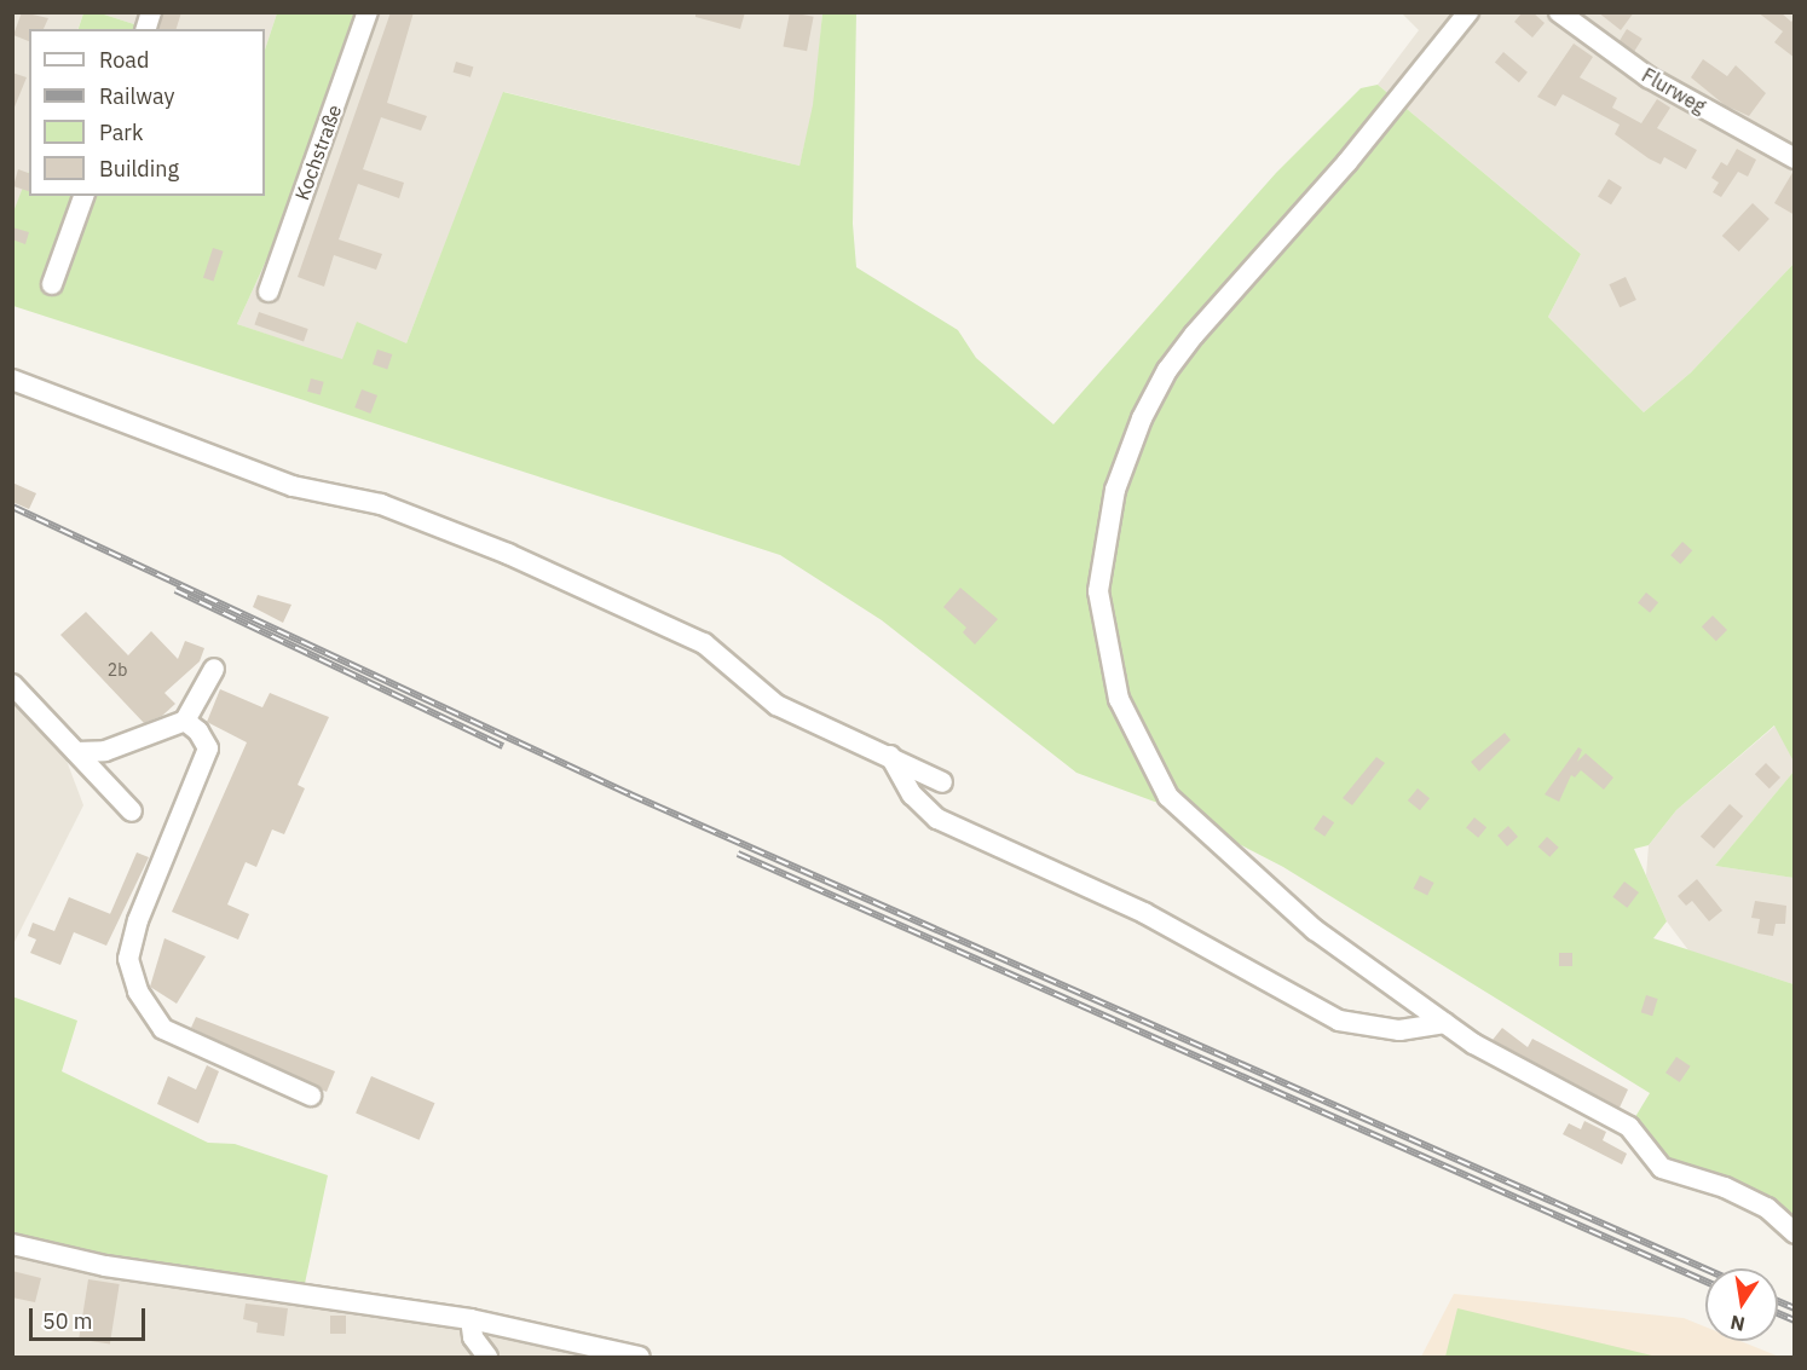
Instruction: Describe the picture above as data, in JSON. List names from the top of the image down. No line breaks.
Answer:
{"streets":{"street":["Flurweg","Kochstraße"]},"house_numbers":["2b"],"legend":["Road","Railway","Park","Building"],"scale_bar":"50 m","north":"bottom"}
